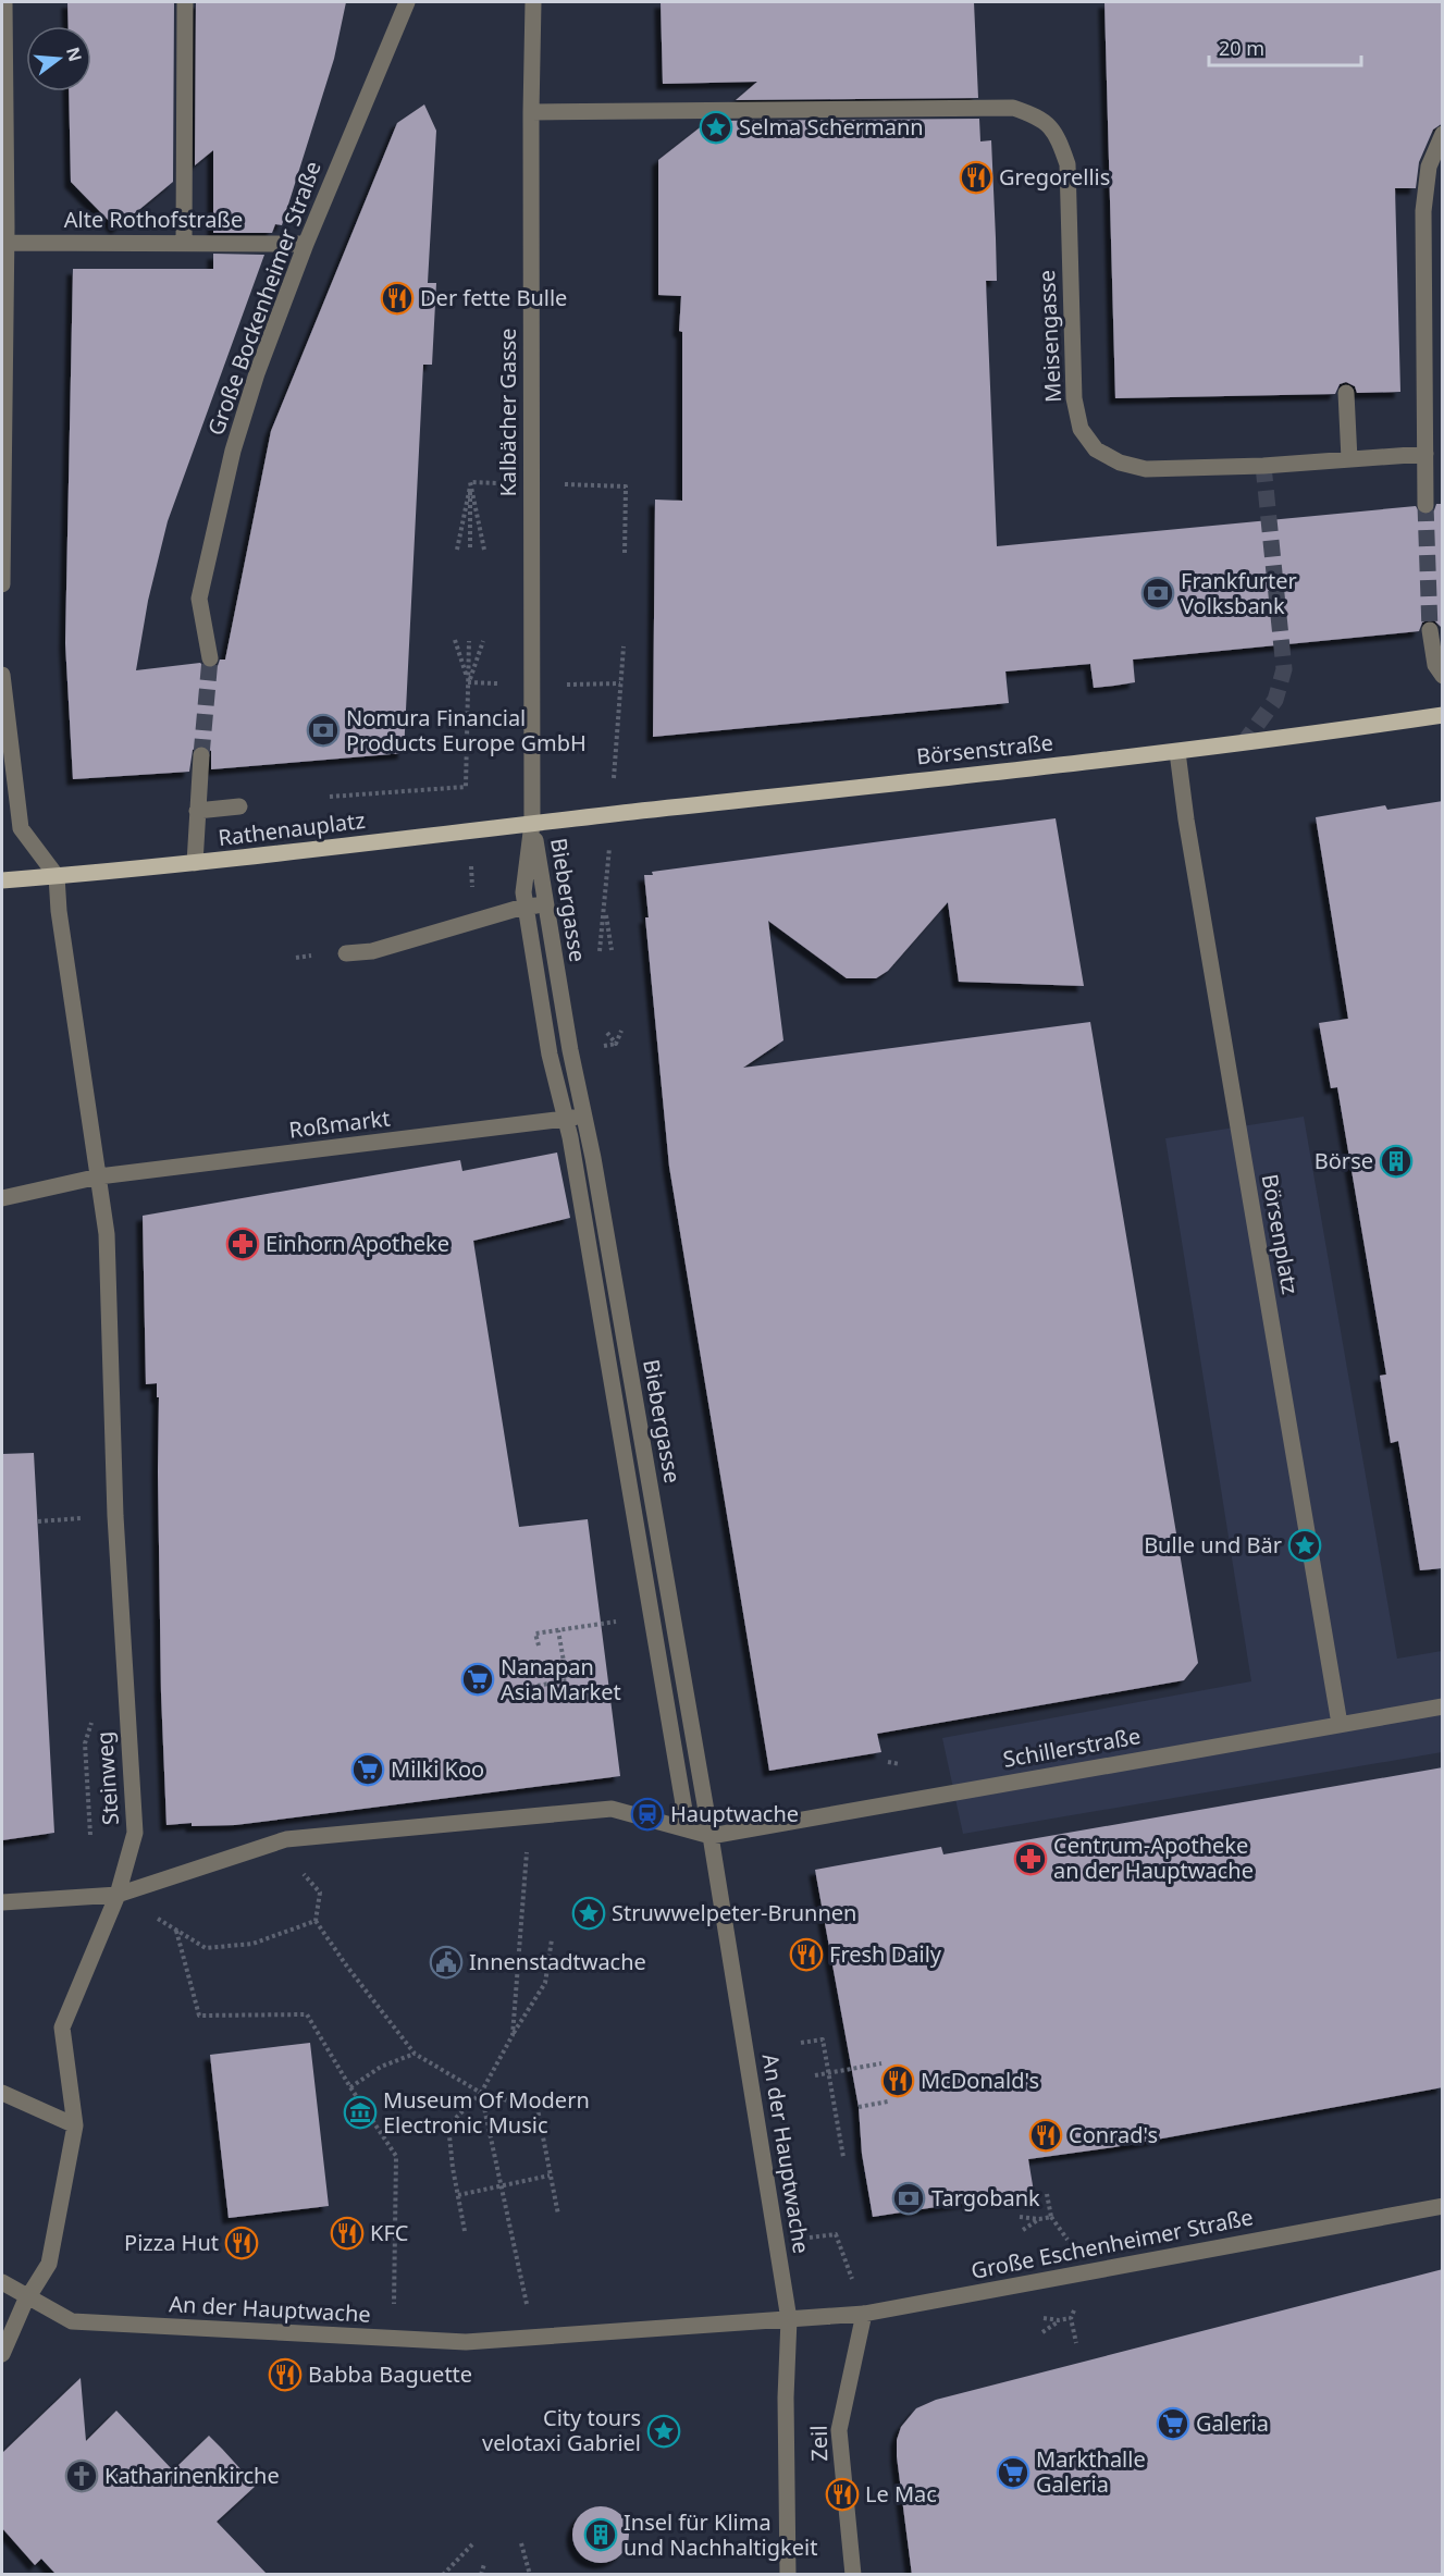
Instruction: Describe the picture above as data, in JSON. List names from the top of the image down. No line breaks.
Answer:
{"streets":{"main road":["Börsenstraße","Rathenauplatz"],"street":["Alte Rothofstraße","Große Bockenheimer Straße","Meisengasse","Kalbächer Gasse","Biebergasse","Roßmarkt","Börsenplatz","Schillerstraße","Steinweg","An der Hauptwache","Große Eschenheimer Straße","Zeil"]},"crossings":[["Alte Rothofstraße","Große Bockenheimer Straße"],["Meisengasse","Kalbächer Gasse"],["Kalbächer Gasse","Börsenstraße"],["Kalbächer Gasse","Rathenauplatz"],["Kalbächer Gasse","Biebergasse"],["Börsenstraße","Rathenauplatz"],["Börsenstraße","Biebergasse"],["Börsenstraße","Börsenplatz"],["Rathenauplatz","Biebergasse"],["Biebergasse","Roßmarkt"],["Biebergasse","Schillerstraße"],["Biebergasse","An der Hauptwache"],["Roßmarkt","Steinweg"],["Börsenplatz","Schillerstraße"],["Schillerstraße","An der Hauptwache"],["Steinweg","An der Hauptwache"],["An der Hauptwache","Große Eschenheimer Straße"],["An der Hauptwache","Zeil"],["Große Eschenheimer Straße","Zeil"]],"places":{"place":["Selma Schermann","Bulle und Bär","Struwwelpeter-Brunnen","City tours velotaxi Gabriel"],"restaurant":["Gregorellis","Der fette Bulle","Fresh Daily","McDonald's","Conrad's","KFC","Pizza Hut","Babba Baguette","Le Mac"],"bank":["Frankfurter Volksbank","Nomura Financial Products Europe GmbH","Targobank"],"building":["Börse","Insel für Klima und Nachhaltigkeit"],"pharmacy":["Einhorn Apotheke","Centrum-Apotheke an der Hauptwache"],"supermarket":["Nanapan Asia Market","Milki Koo","Galeria","Markthalle Galeria"],"station":["Hauptwache"],"public building":["Innenstadtwache"],"museum":["Museum Of Modern Electronic Music"],"church":["Katharinenkirche"]},"scale_bar":"20 m","north":"right"}
